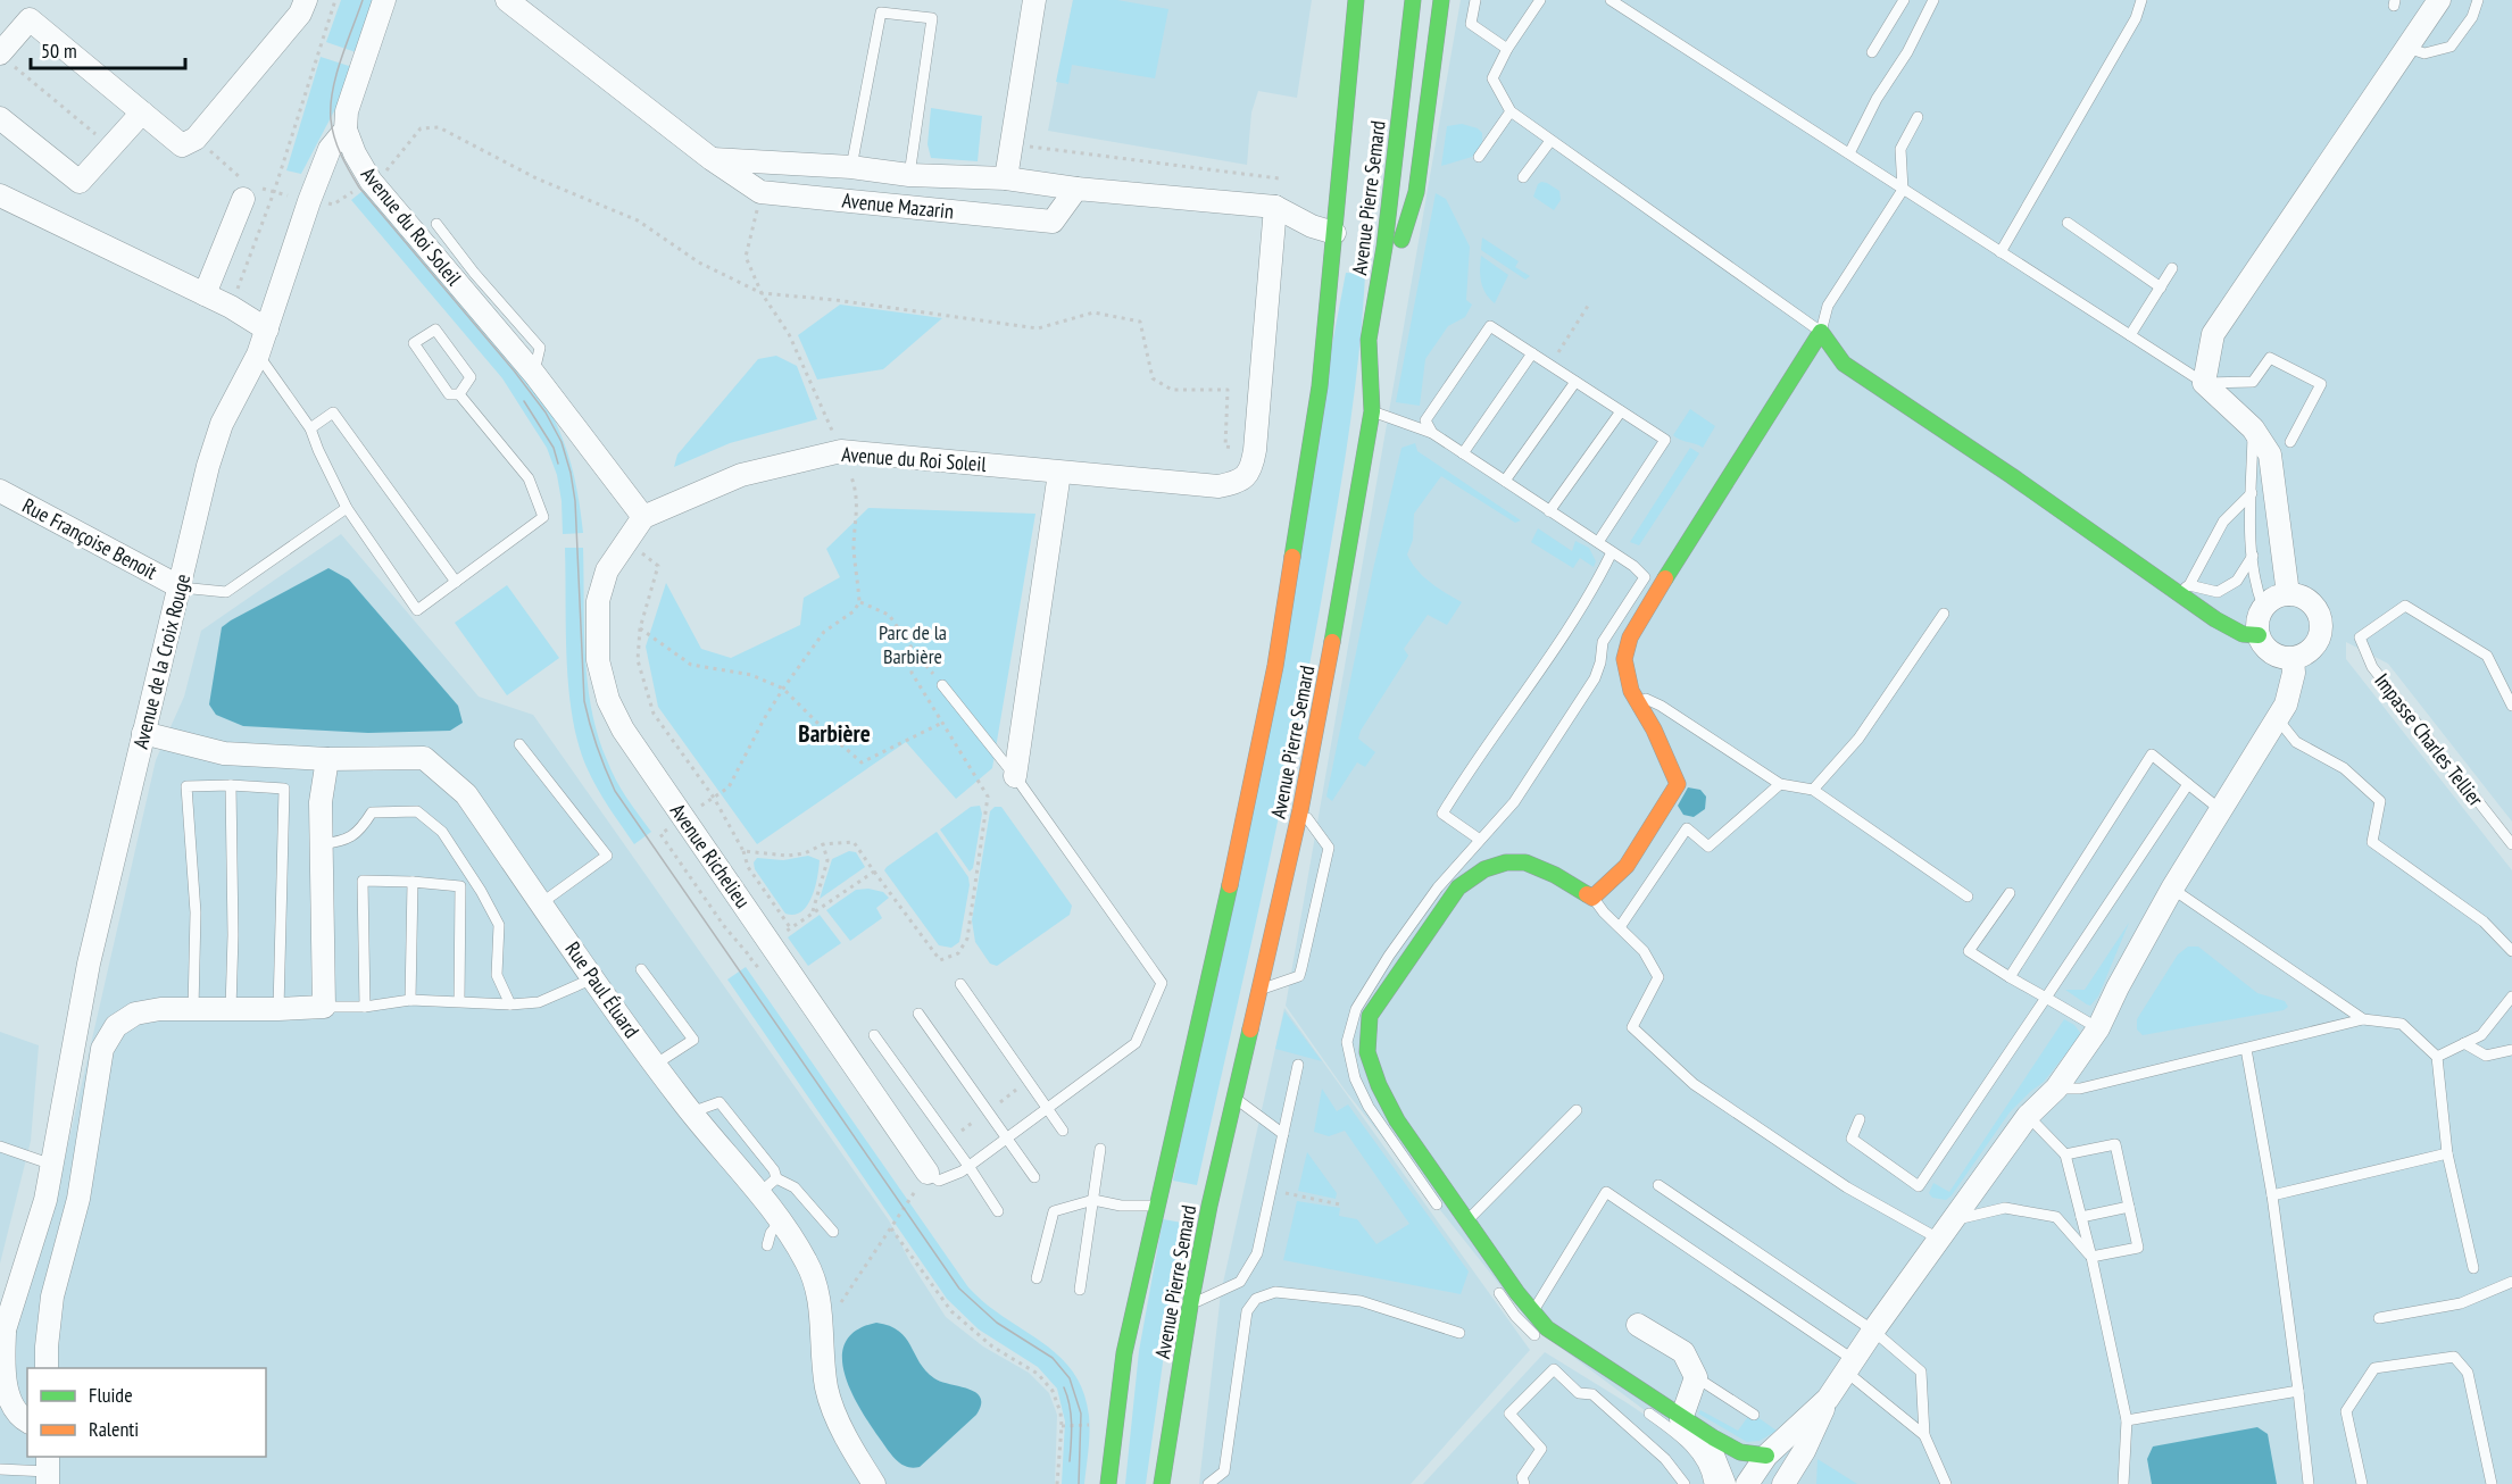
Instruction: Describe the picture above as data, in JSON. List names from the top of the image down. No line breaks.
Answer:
{"streets":{"main road":["Avenue Pierre Semard"],"street":["Avenue Mazarin","Avenue du Roi Soleil","Rue Françoise Benoit","Avenue de la Croix Rouge","Avenue Richelieu","Rue Paul Éluard"],"lane":["Impasse Charles Tellier"]},"crossings":[["Avenue Pierre Semard","Avenue Mazarin"],["Avenue Mazarin","Avenue du Roi Soleil"],["Avenue du Roi Soleil","Avenue de la Croix Rouge"],["Avenue du Roi Soleil","Avenue Richelieu"],["Rue Françoise Benoit","Avenue de la Croix Rouge"],["Avenue de la Croix Rouge","Rue Paul Éluard"]],"districts":["Barbière"],"parks":["Parc de la Barbière"],"legend":["Fluide","Ralenti"],"scale_bar":"50 m"}
